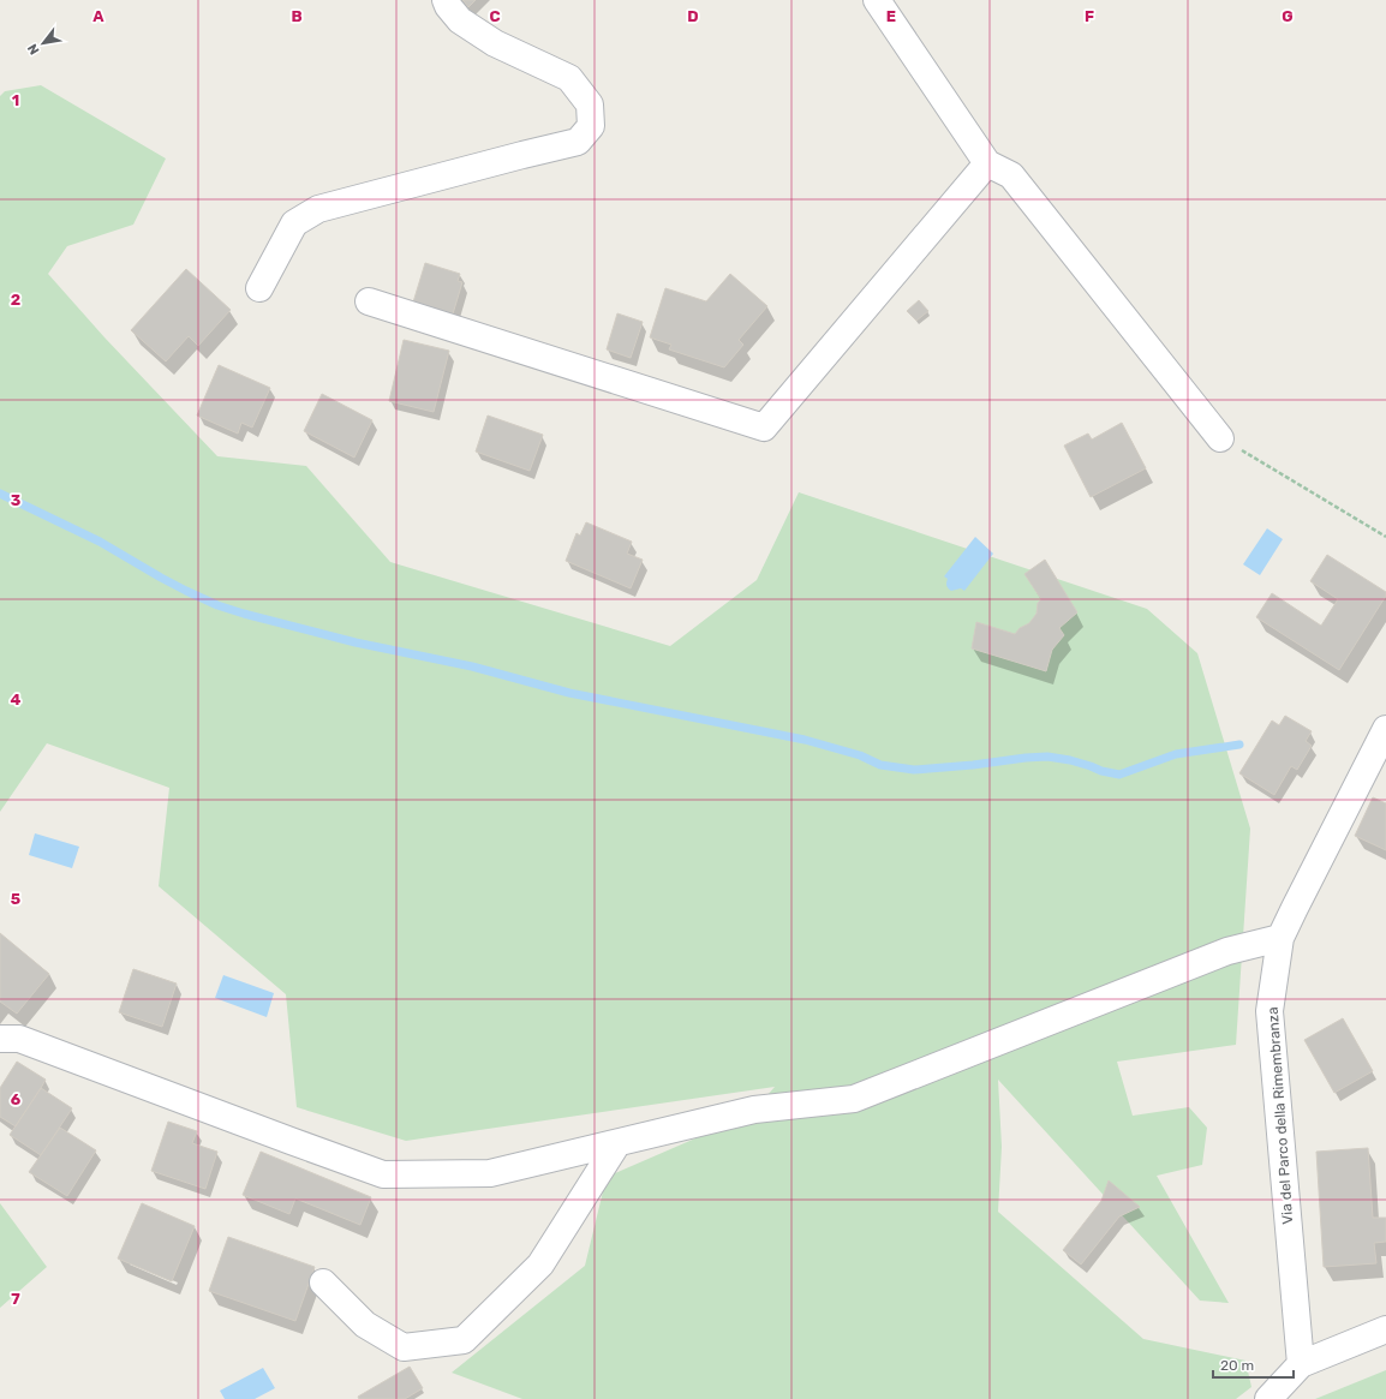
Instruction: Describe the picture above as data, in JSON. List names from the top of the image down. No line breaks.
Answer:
{"streets":{"street":["Via del Parco della Rimembranza"]},"scale_bar":"20 m","north":"bottom left","grid":{"columns":["A","B","C","D","E","F","G"],"rows":["1","2","3","4","5","6","7"]}}
